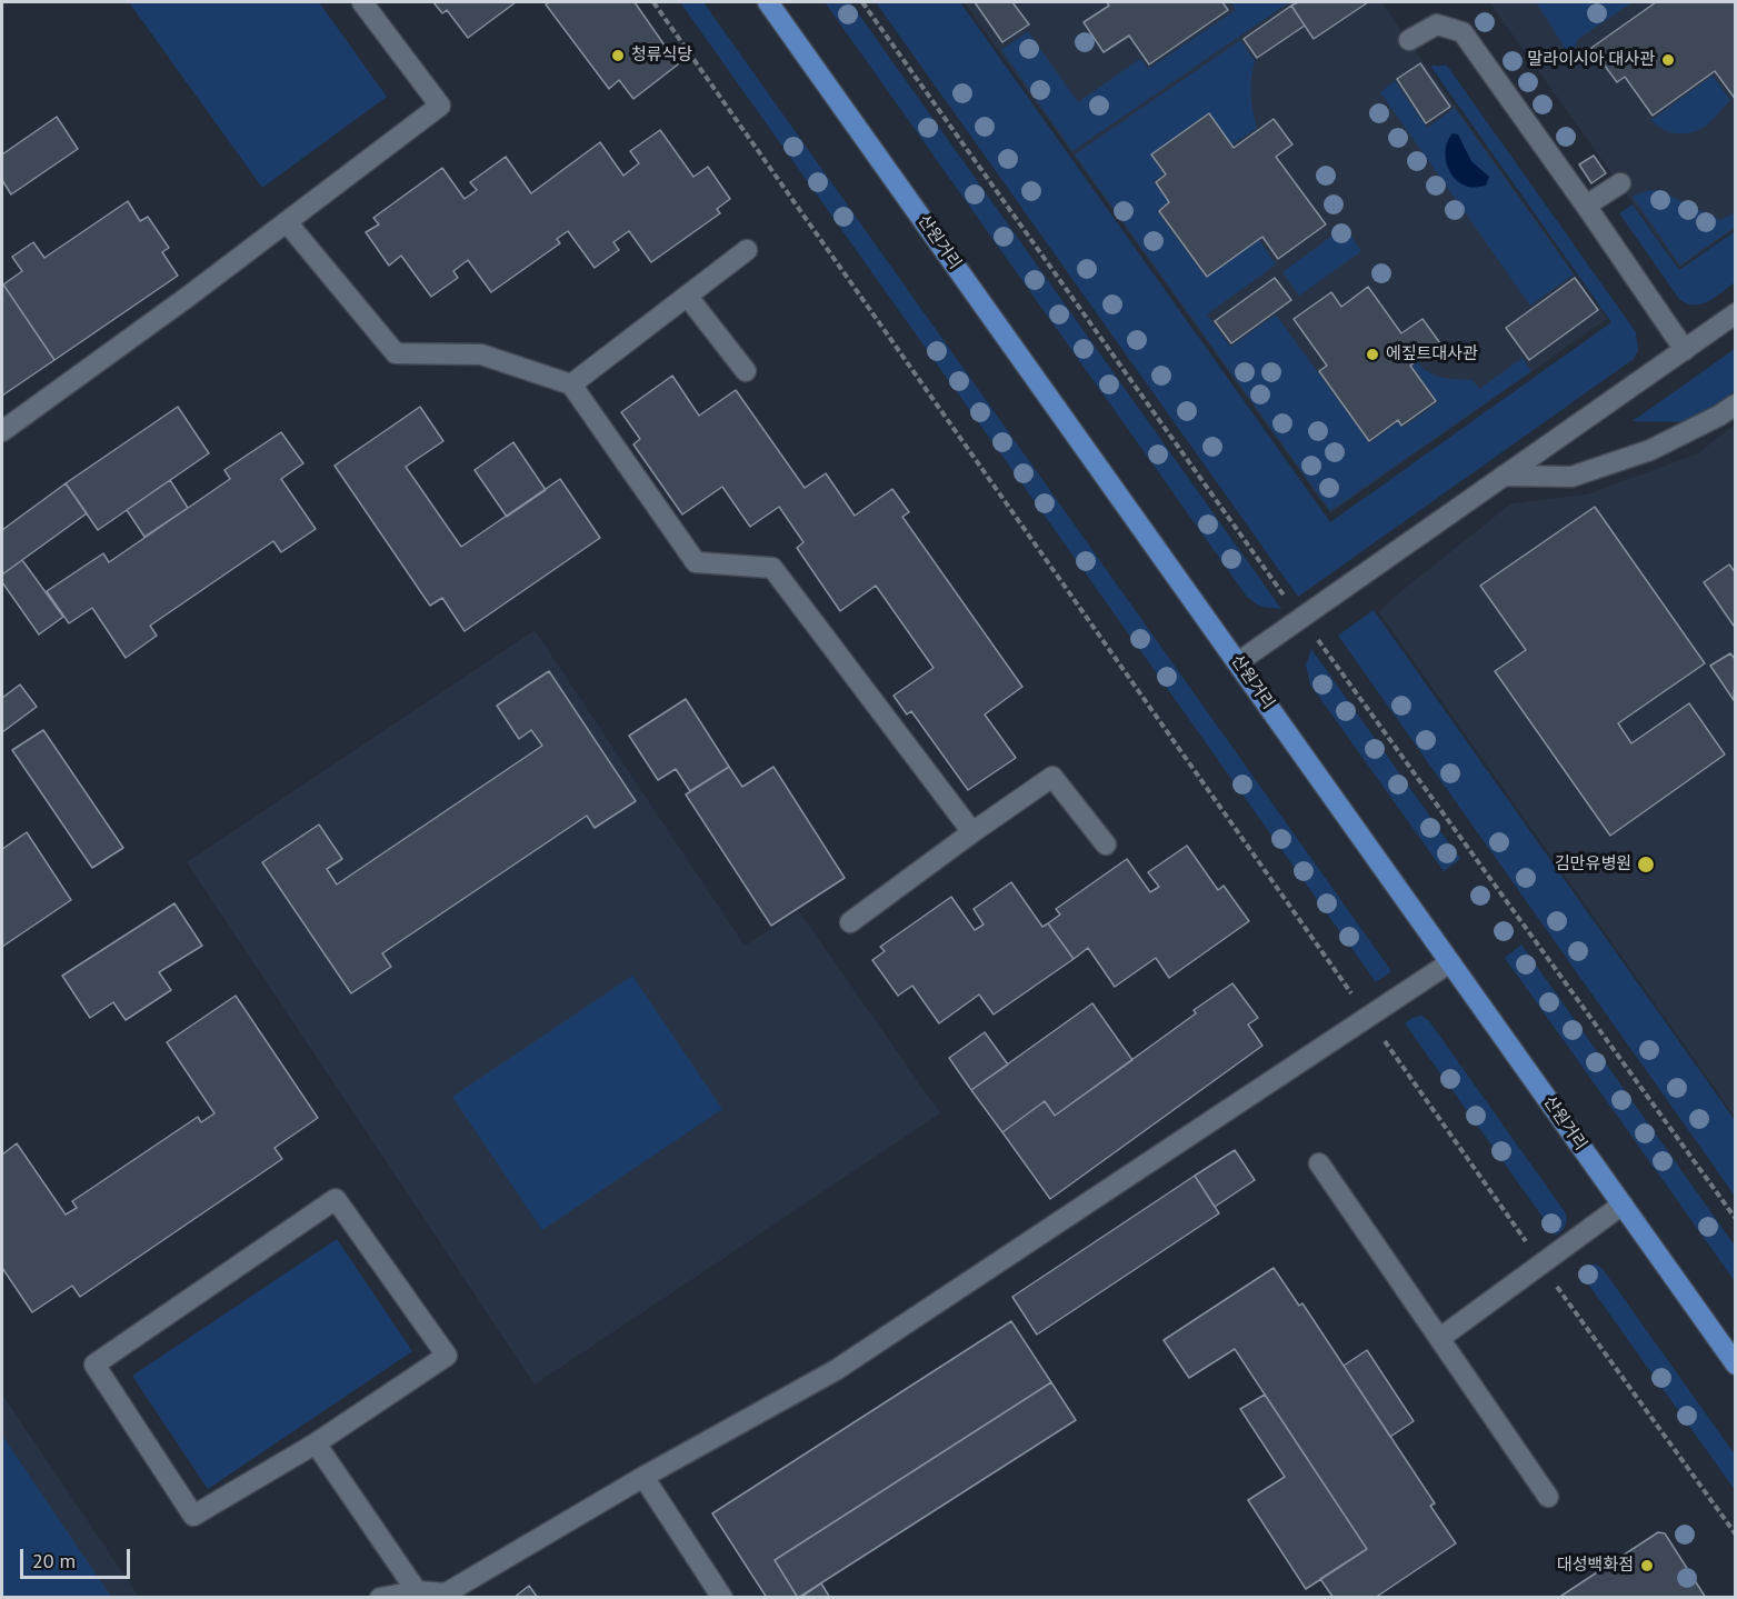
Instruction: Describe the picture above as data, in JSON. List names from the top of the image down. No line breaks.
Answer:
{"streets":{"main road":["산원거리"]},"places":["청류식당","말라이시아 대사관","에짚트대사관","김만유병원","대성백화점"],"scale_bar":"20 m"}
